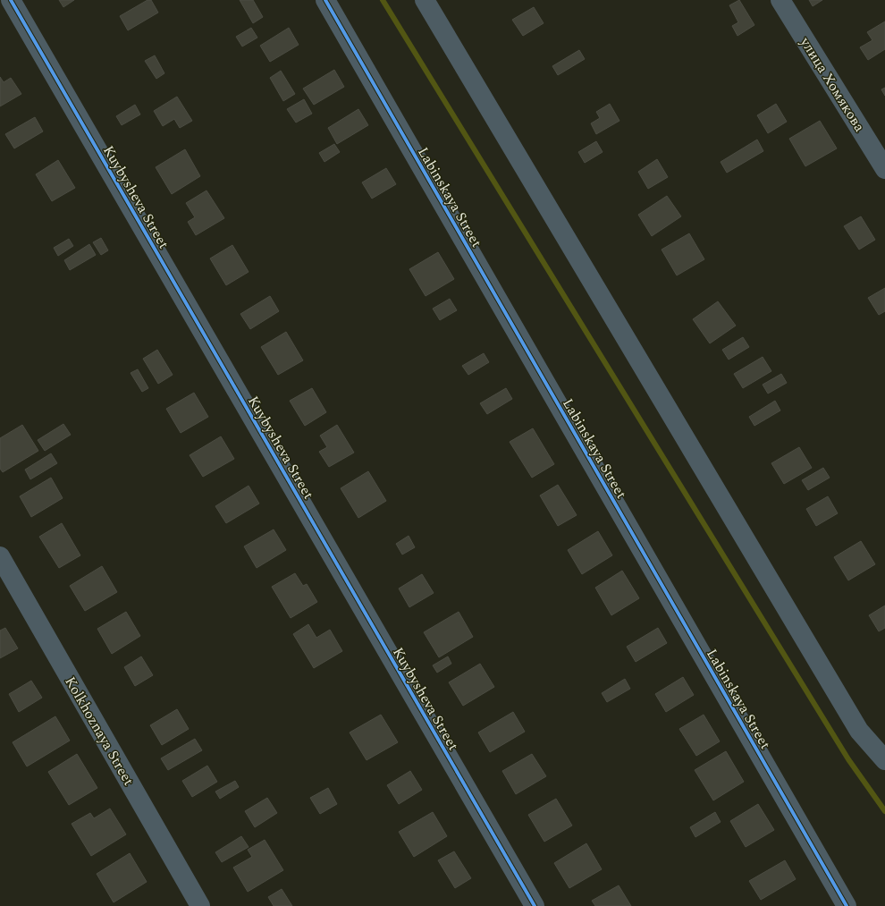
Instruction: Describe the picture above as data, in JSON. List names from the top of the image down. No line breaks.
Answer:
{"streets":{"street":["улица Хомякова","Kuybysheva Street","Labinskaya Street","Kolkhoznaya Street"]}}
